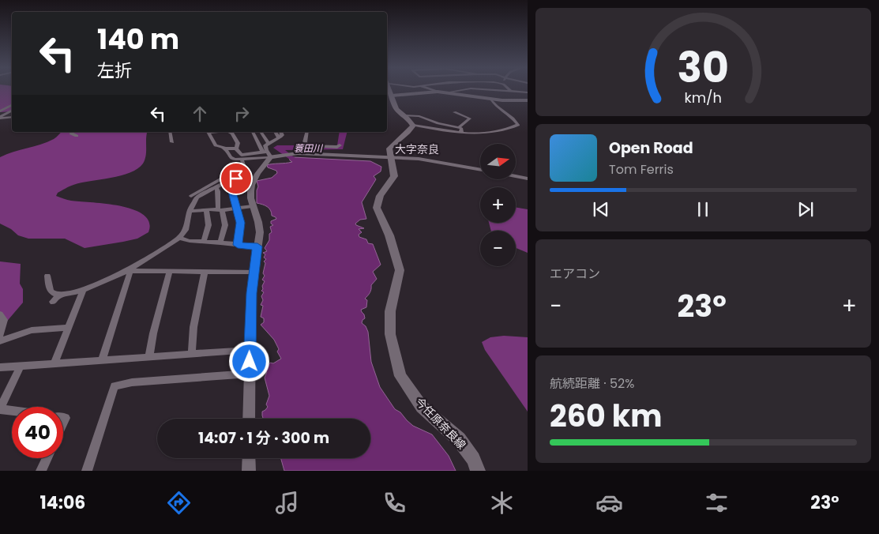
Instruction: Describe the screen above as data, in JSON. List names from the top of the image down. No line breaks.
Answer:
{"streets":{"main road":["今任原奈良線"]},"districts":["大字奈良"],"water":["蓑田川"],"north":"right","page":{"turn":["140 m","左折"],"song":["Open Road","Tom Ferris"],"map_buttons":["+","−"],"tile":["エアコン",["航続距離 · 52%","260 km"]],"heat":["−","23°","+"],"limit":"40","trip":"14:07 · 1 分 · 300 m","tabs":["14:06","23°"],"gauge":["30","km/h"]}}
